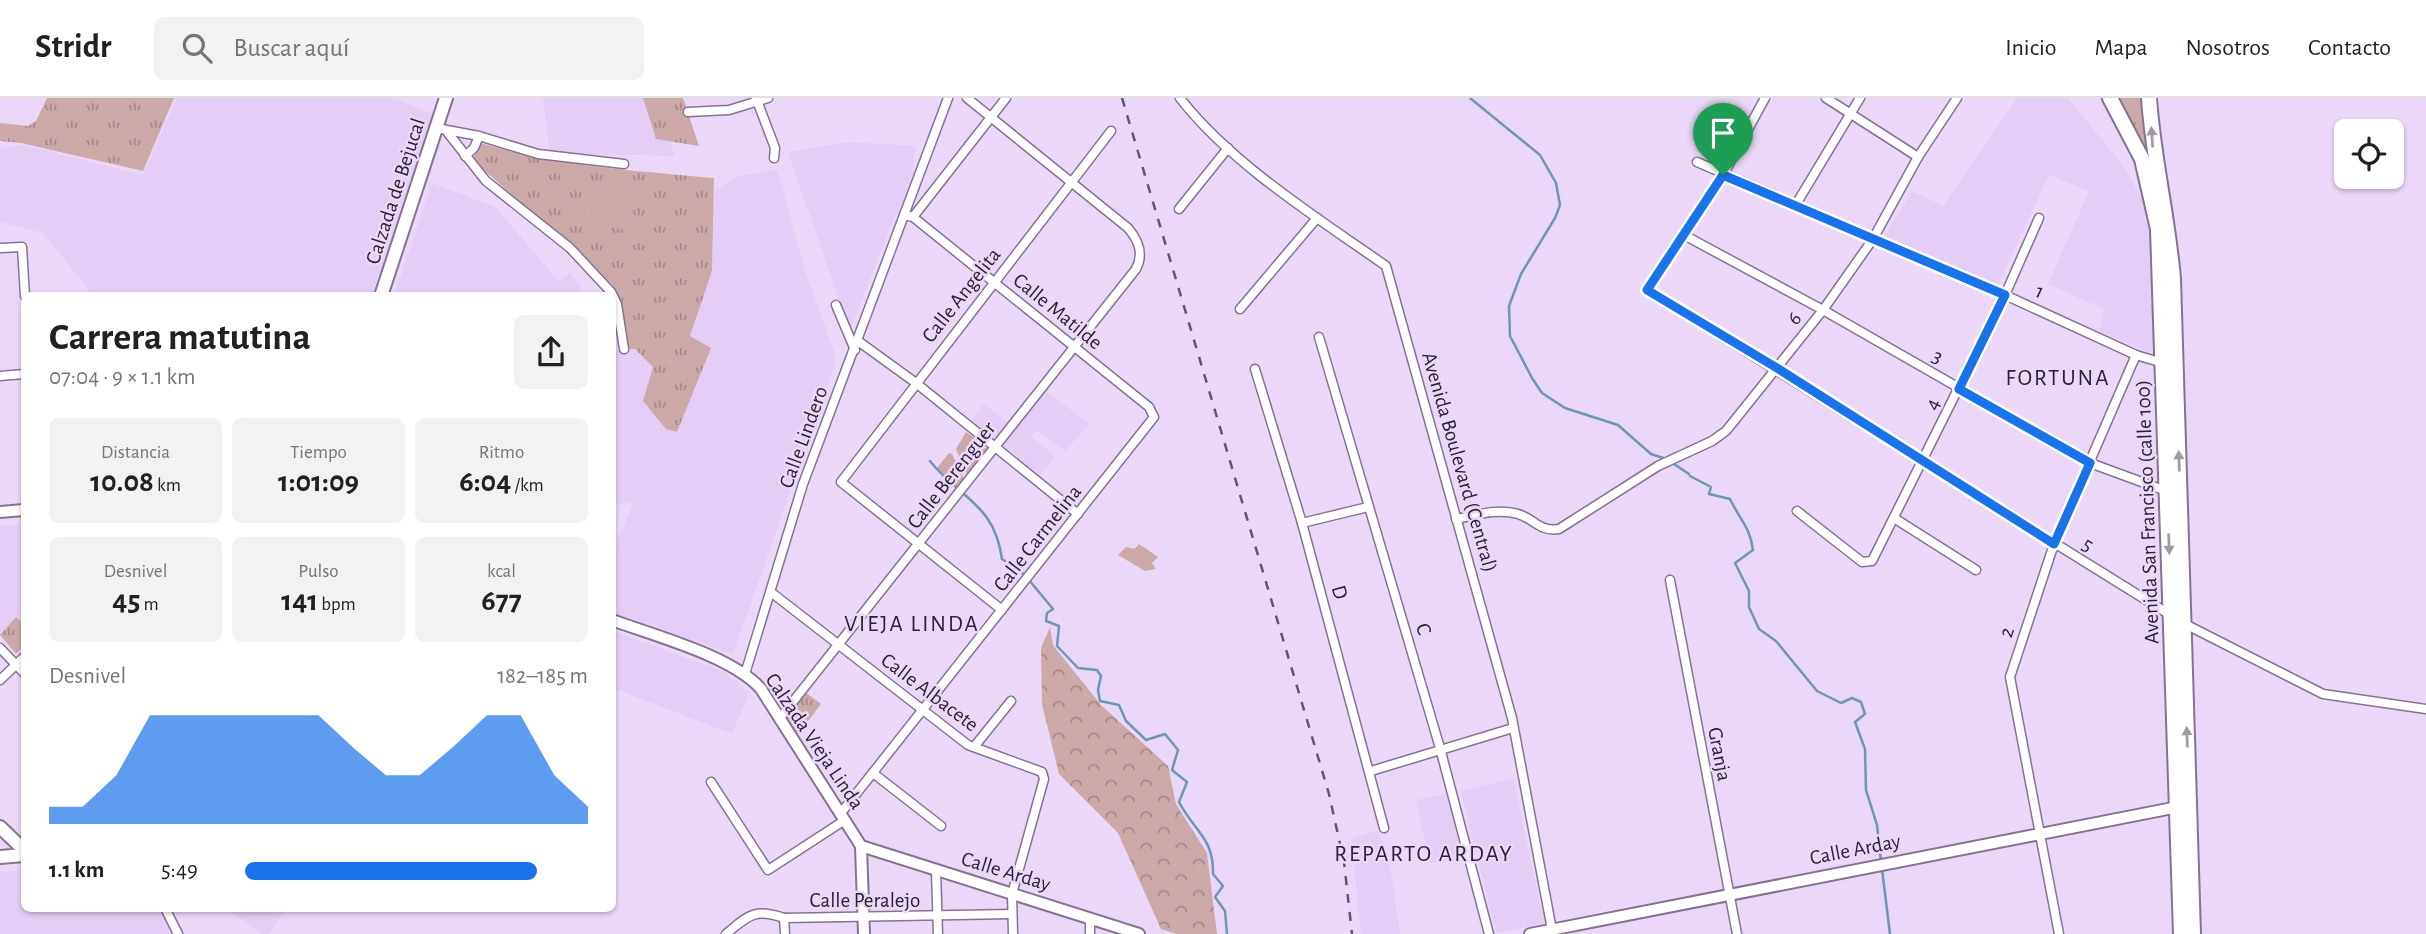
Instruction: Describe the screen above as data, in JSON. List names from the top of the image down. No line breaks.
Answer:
{"streets":{"highway":["Avenida San Francisco (calle 100)"],"main road":["Calzada de Bejucal"],"street":["1","Calle Angelita","Calle Matilde","6","3","4","Calle Lindero","Avenida Boulevard (Central)","Calle Berenguer","Calle Carmelina","5","D","C","2","Calle Albacete","Calzada Vieja Linda","Granja","Calle Arday","Calle Peralejo"]},"crossings":[["1","6"],["1","4"],["1","Avenida San Francisco (calle 100)"],["1","2"],["Calle Angelita","Calle Matilde"],["Calle Angelita","Calle Berenguer"],["Calle Matilde","Calle Lindero"],["Calle Matilde","Calle Berenguer"],["Calle Matilde","Calle Carmelina"],["6","3"],["6","Avenida Boulevard (Central)"],["6","5"],["3","4"],["3","Avenida San Francisco (calle 100)"],["3","5"],["3","2"],["4","5"],["Calle Lindero","Calle Albacete"],["Calle Lindero","Calzada Vieja Linda"],["Avenida Boulevard (Central)","Calle Arday"],["Calle Berenguer","Calle Albacete"],["Calle Berenguer","Calzada Vieja Linda"],["Avenida San Francisco (calle 100)","5"],["Avenida San Francisco (calle 100)","Calle Arday"],["Calle Carmelina","Calle Albacete"],["Calle Carmelina","Calzada Vieja Linda"],["5","2"],["2","Calle Arday"],["Calle Albacete","Calle Arday"],["Calzada Vieja Linda","Calle Arday"],["Granja","Calle Arday"]],"districts":["FORTUNA","VIEJA LINDA","REPARTO ARDAY"],"page":{"header":"Stridr","search":"Buscar aquí","nav":["Inicio","Mapa","Nosotros","Contacto"],"heading":["Carrera matutina","07:04 · 9 × 1.1 km"],"stats":[["Distancia","10.08 km"],["Tiempo","1:01:09"],["Ritmo","6:04 /km"],["Desnivel","45 m"],["Pulso","141 bpm"],["kcal","677"]],"chart":["Desnivel","182–185 m"],"list":[{"name":"1.1 km","note":"5:49"}]}}
